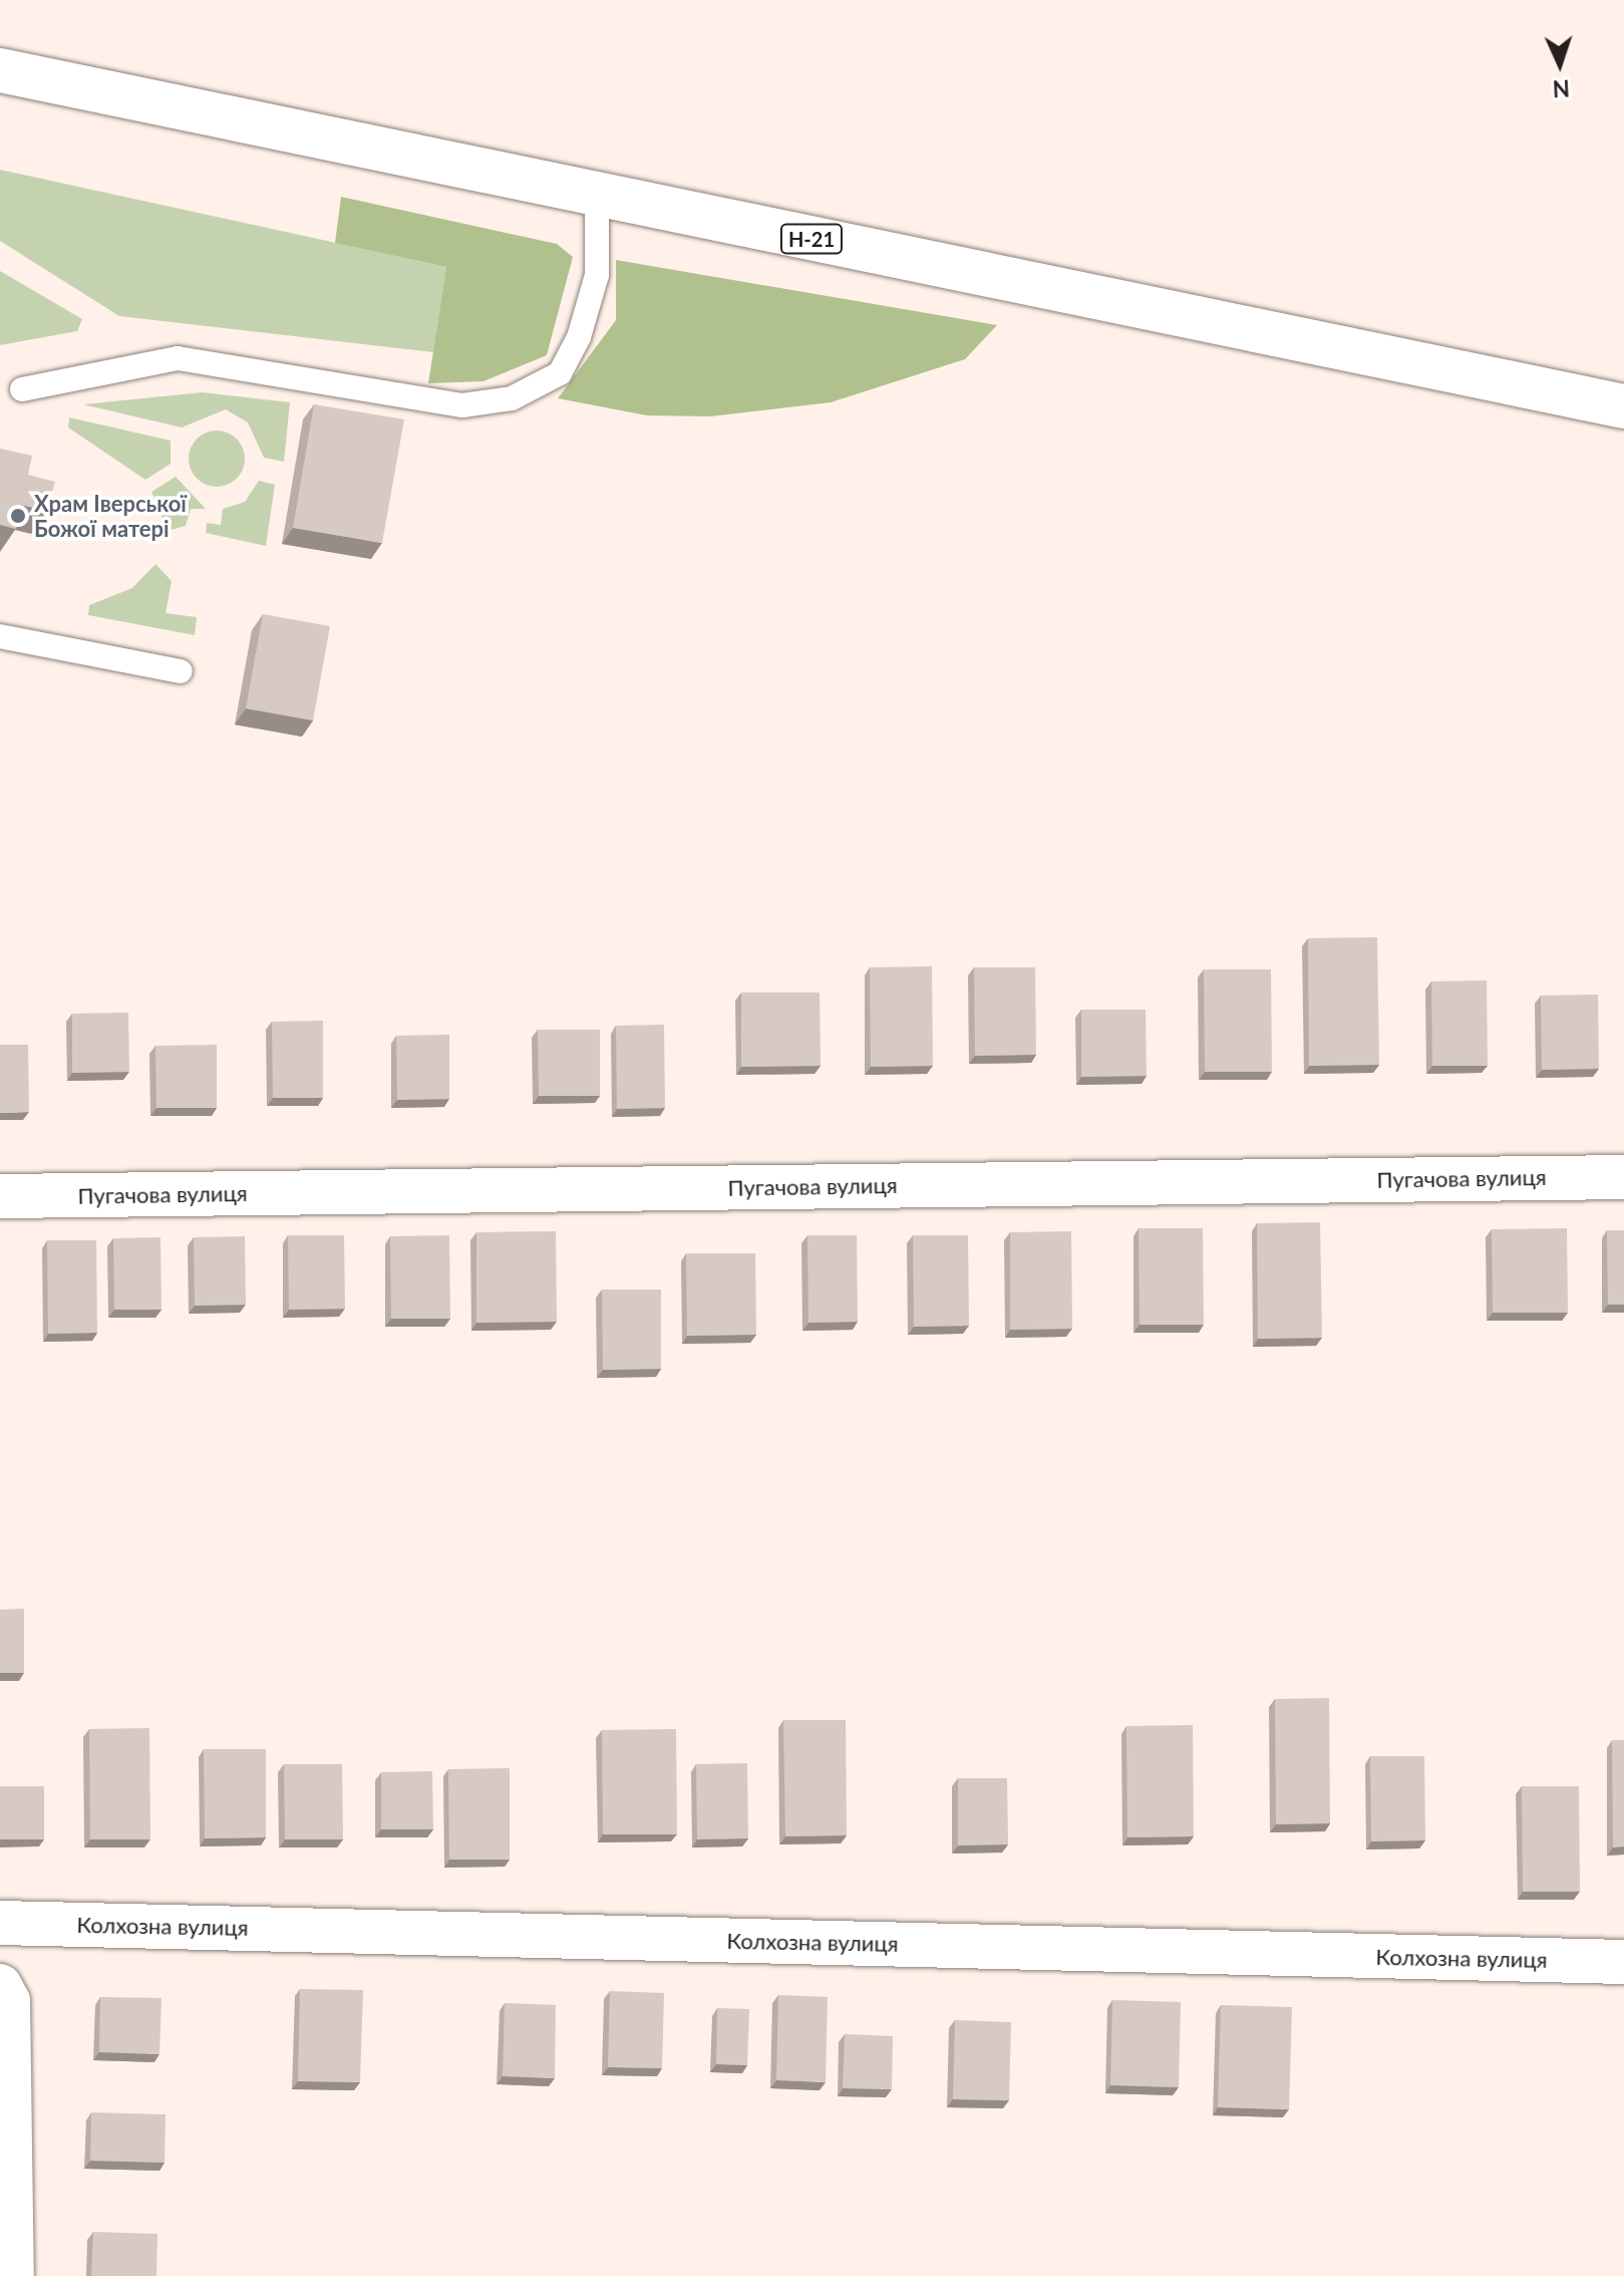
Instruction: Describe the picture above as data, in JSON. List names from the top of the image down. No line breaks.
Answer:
{"streets":{"street":["Н-21","Пугачова вулиця","Колхозна вулиця"]},"places":["Храм Іверської Божої матері"],"north":"bottom"}
